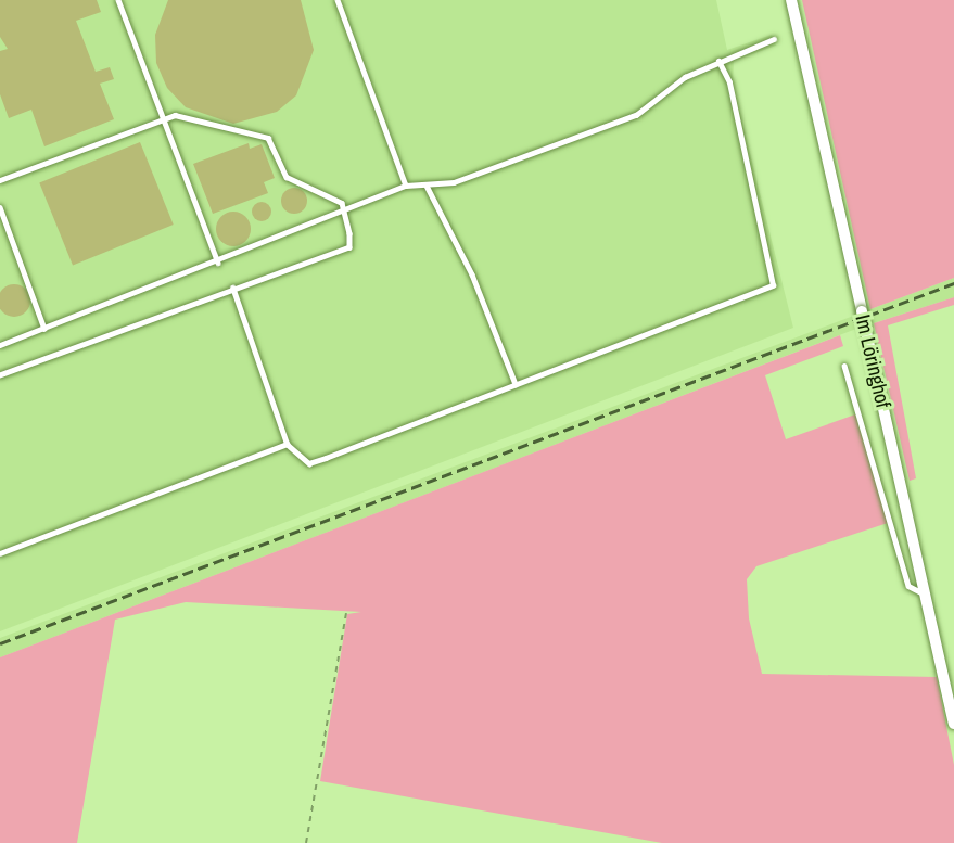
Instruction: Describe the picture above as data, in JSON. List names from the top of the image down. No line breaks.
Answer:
{"streets":{"street":["Im Löringhof"]}}
